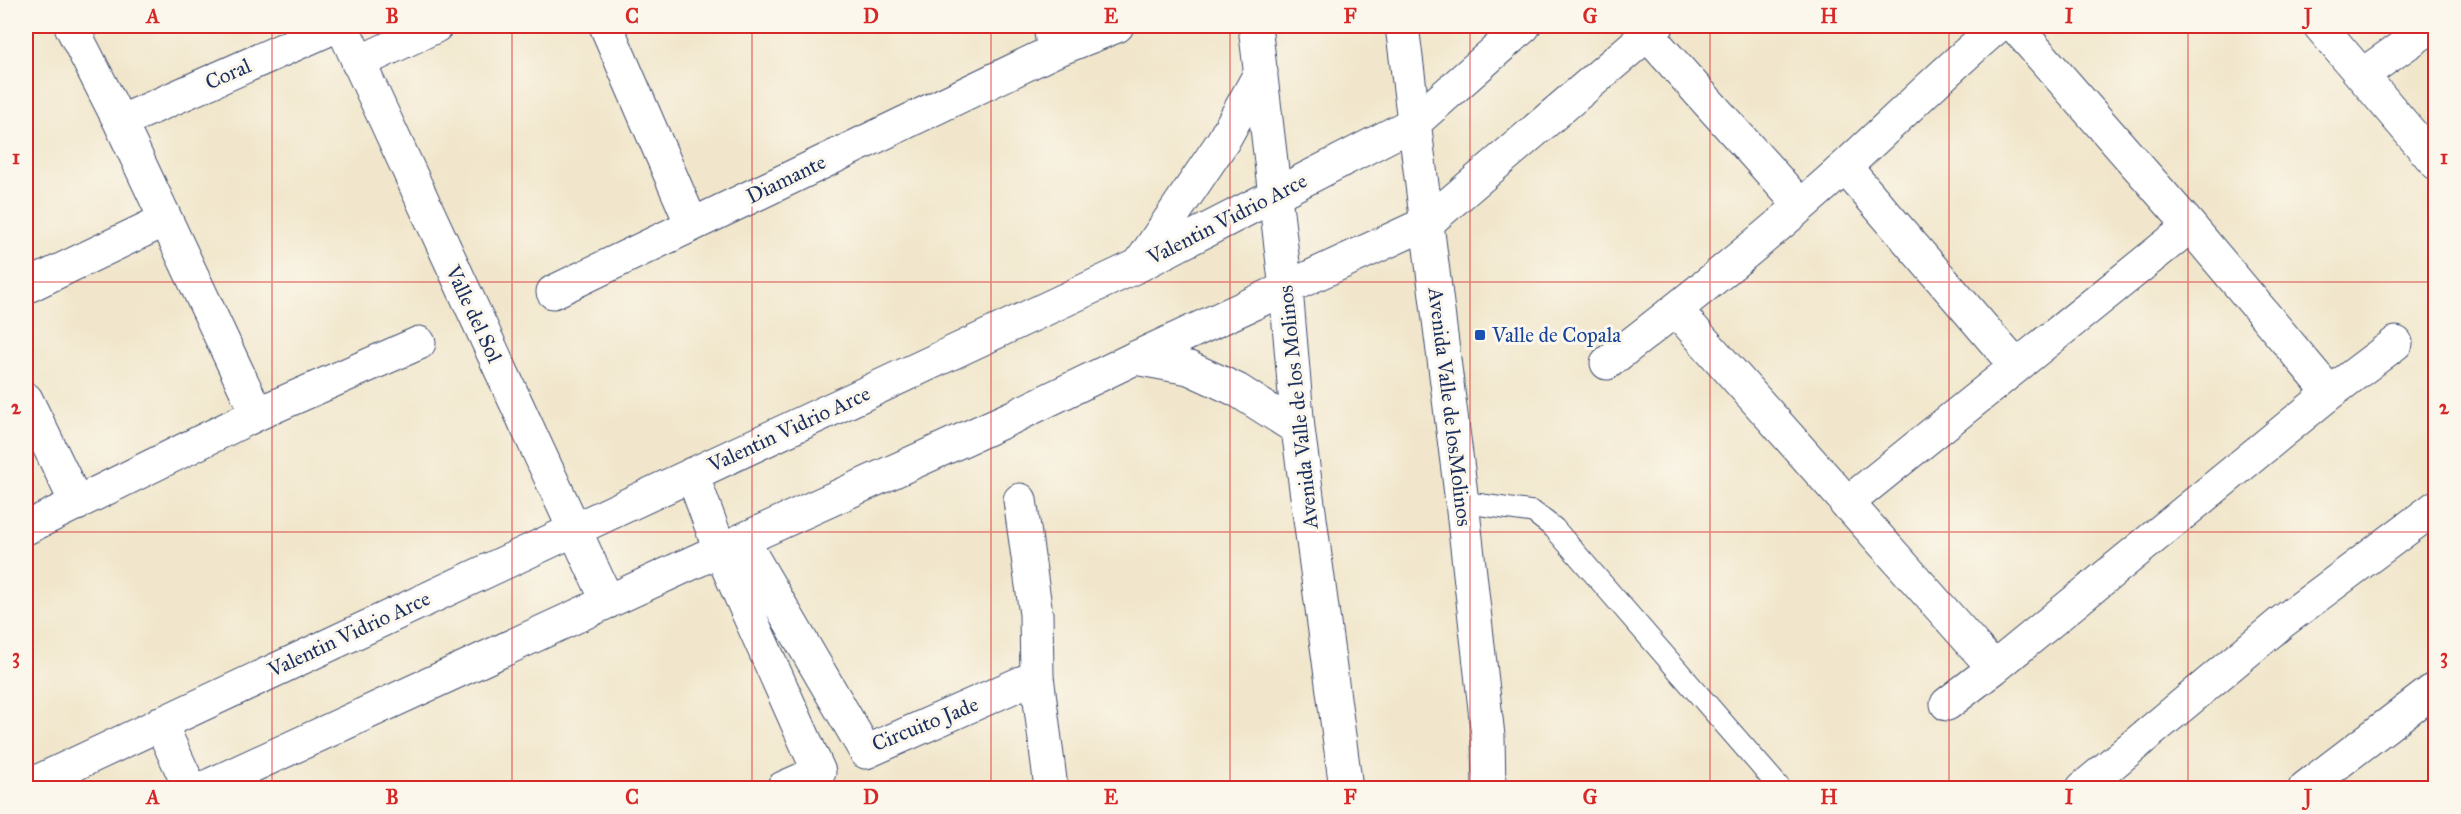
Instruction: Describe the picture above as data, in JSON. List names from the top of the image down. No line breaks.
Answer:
{"streets":{"street":["Coral","Diamante","Valentin Vidrio Arce","Valle del Sol","Avenida Valle de los Molinos","Avenida Valle de losMolinos","Circuito Jade"]},"crossings":[["Valentin Vidrio Arce","Valle del Sol"],["Valentin Vidrio Arce","Avenida Valle de los Molinos"],["Valentin Vidrio Arce","Avenida Valle de losMolinos"]],"places":{"transit":["Valle de Copala"]},"grid":{"columns":["A","B","C","D","E","F","G","H","I","J"],"rows":["1","2","3"]}}
